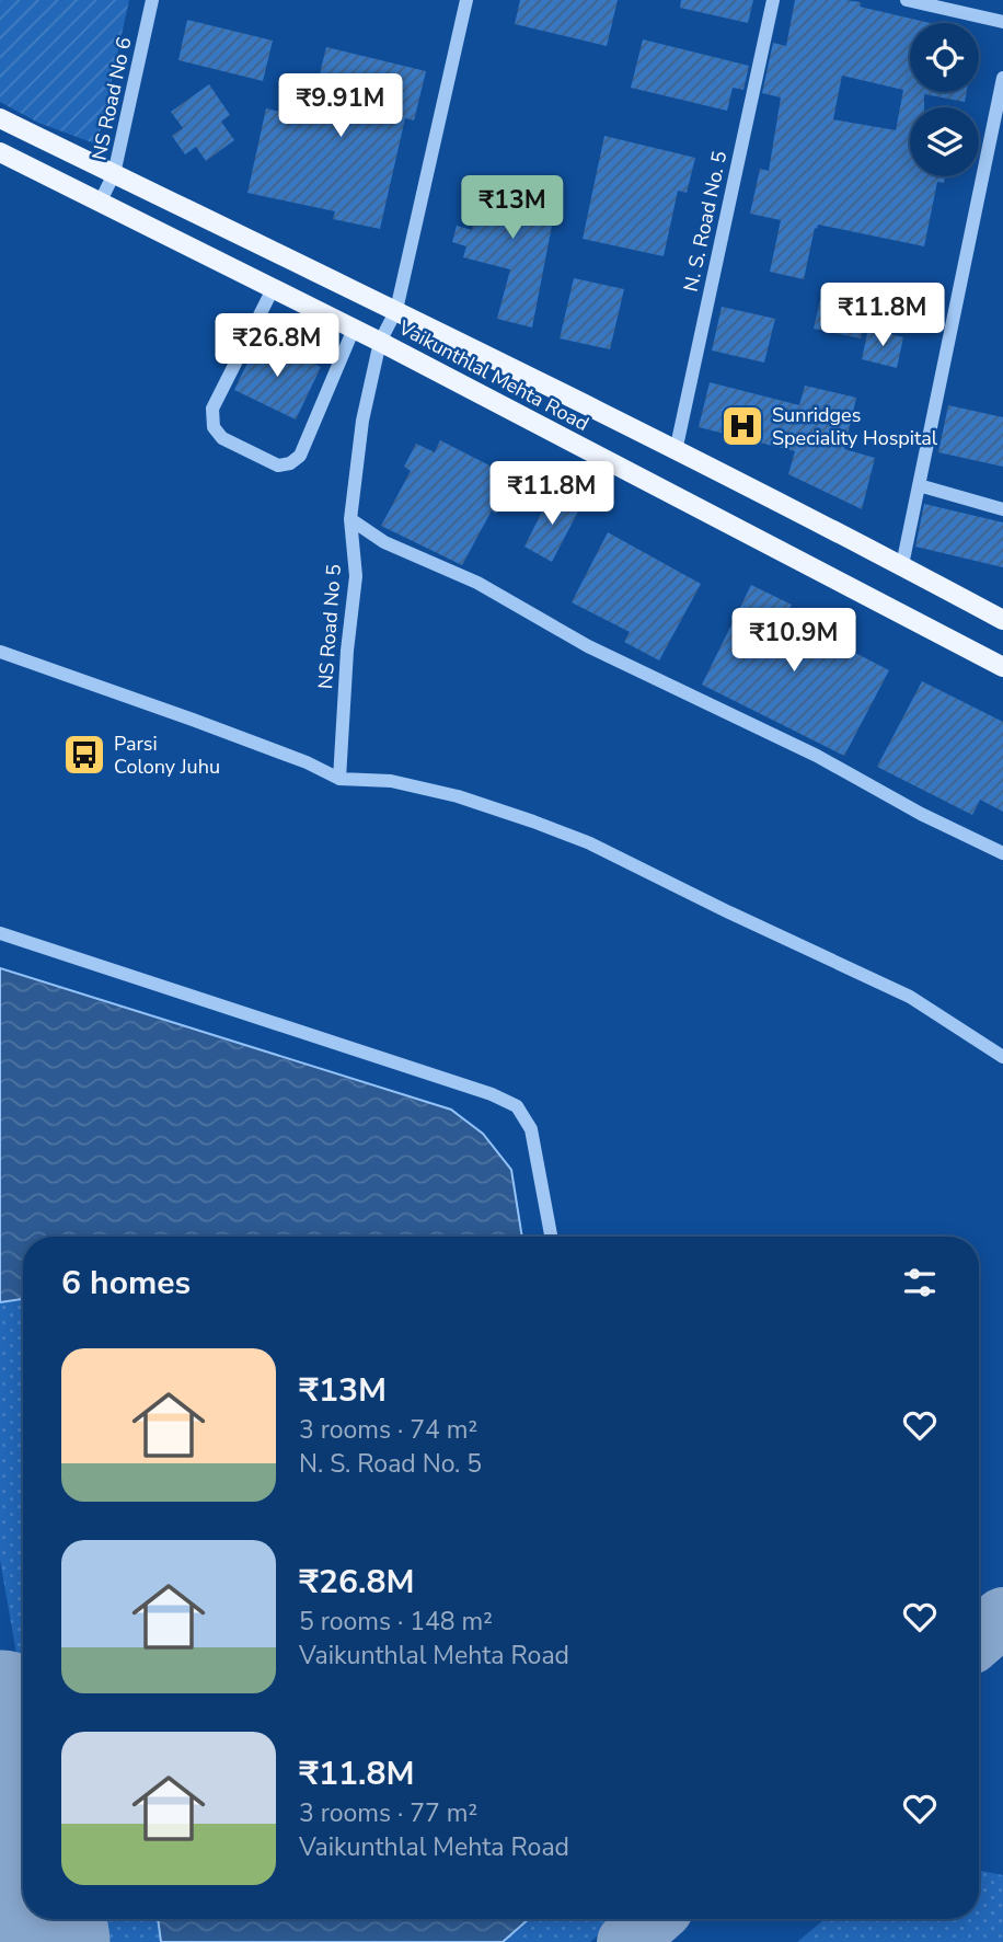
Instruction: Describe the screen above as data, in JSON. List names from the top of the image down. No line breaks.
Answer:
{"streets":{"main road":["Vaikunthlal Mehta Road"],"street":["NS Road No 6","N. S. Road No. 5","NS Road No 5"]},"crossings":[["NS Road No 6","Vaikunthlal Mehta Road"],["N. S. Road No. 5","Vaikunthlal Mehta Road"],["Vaikunthlal Mehta Road","NS Road No 5"]],"places":{"hospital":["Sunridges Speciality Hospital"],"bus stop":["Parsi Colony Juhu"]},"page":{"price":["₹9.91M","₹13M","₹11.8M","₹26.8M","₹11.8M","₹10.9M"],"heading":"6 homes","list":[{"name":"₹13M","note":"3 rooms · 74 m² · N. S. Road No. 5"},{"name":"₹26.8M","note":"5 rooms · 148 m² · Vaikunthlal Mehta Road"},{"name":"₹11.8M","note":"3 rooms · 77 m² · Vaikunthlal Mehta Road"}]}}
